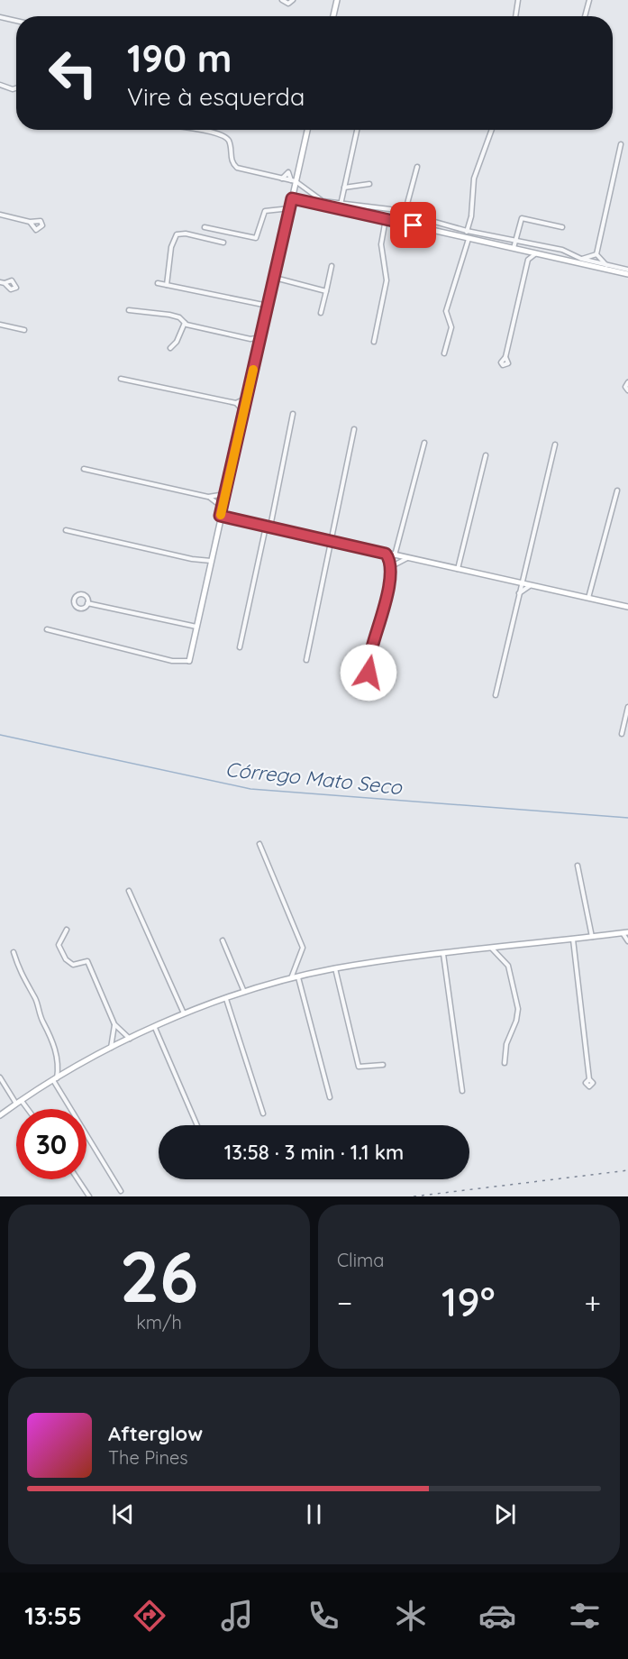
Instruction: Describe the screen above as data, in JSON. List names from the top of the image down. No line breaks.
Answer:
{"water":["Córrego Mato Seco"],"page":{"turn":["190 m","Vire à esquerda"],"limit":"30","trip":"13:58 · 3 min · 1.1 km","tile":[["26","km/h"],"Clima"],"heat":["−","19°","+"],"song":["Afterglow","The Pines"],"tabs":"13:55"}}
